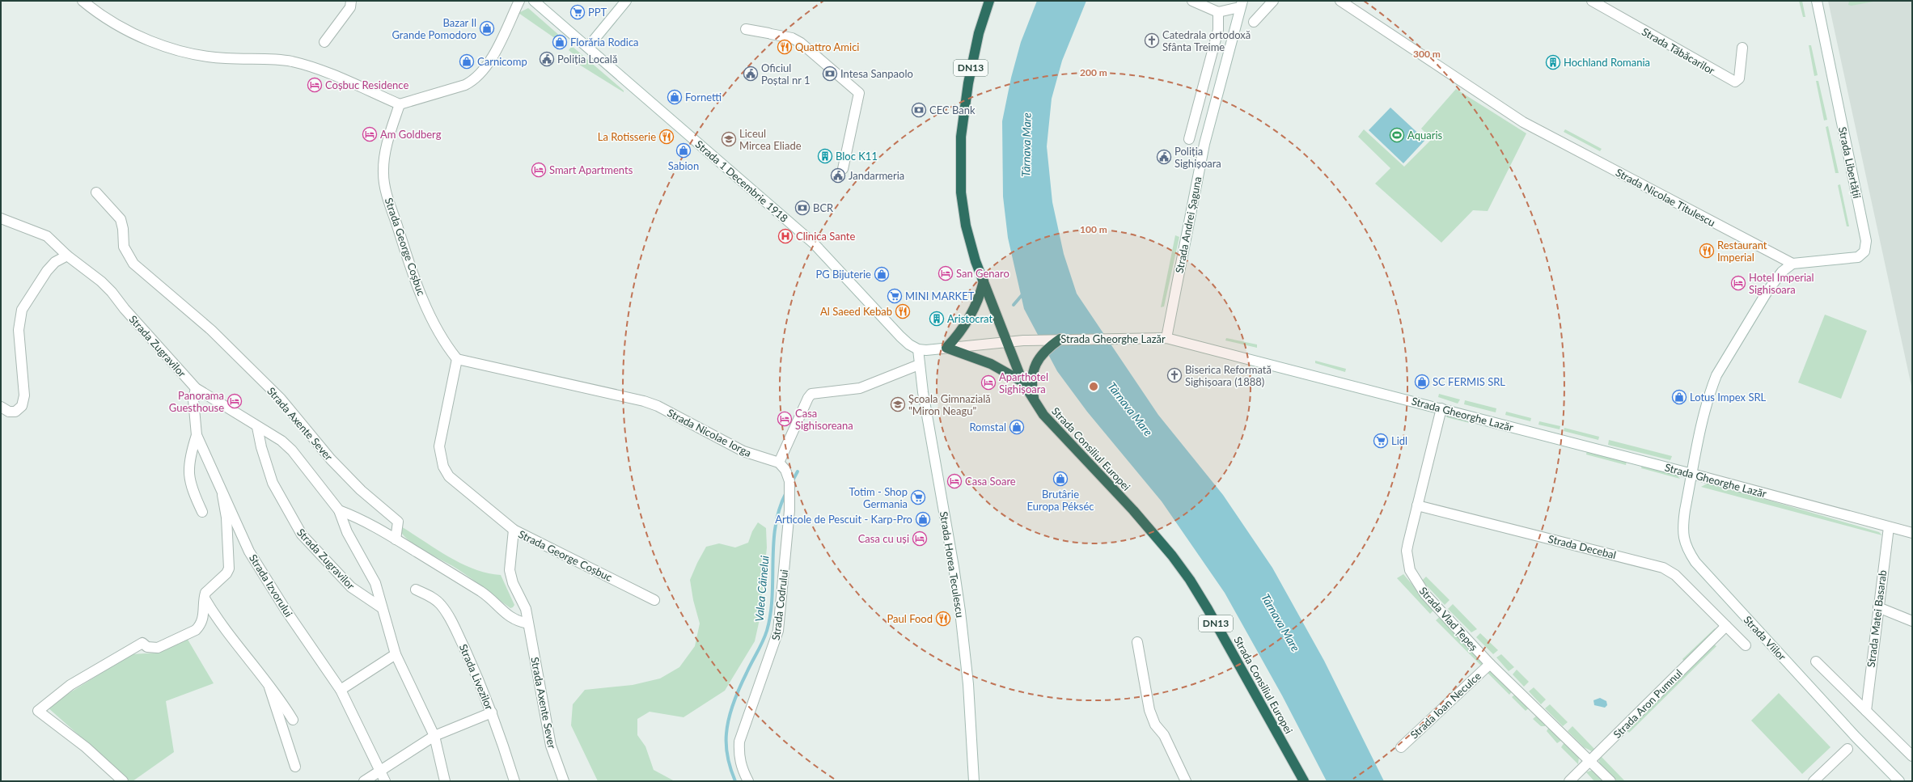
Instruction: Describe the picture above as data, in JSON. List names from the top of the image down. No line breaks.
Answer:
{"streets":{"highway":["DN13","Strada Consiliul Europei"],"street":["Strada Tăbăcarilor","Strada Libertății","Strada 1 Decembrie 1918","Strada Nicolae Titulescu","Strada Andrei Șaguna","Strada George Coșbuc","Strada Gheorghe Lazăr","Strada Zugravilor","Strada Axente Sever","Strada Nicolae Iorga","Strada Decebal","Strada Horea Teculescu","Strada Izvorului","Strada Codrului","Strada Vlad Țepeș","Strada Matei Basarab","Strada Viilor","Strada Livezilor","Strada Aron Pumnul","Strada Ioan Neculce"]},"crossings":[["Strada Libertății","Strada Nicolae Titulescu"],["Strada 1 Decembrie 1918","Strada Horea Teculescu"],["Strada Andrei Șaguna","Strada Gheorghe Lazăr"],["Strada George Coșbuc","Strada Axente Sever"],["Strada George Coșbuc","Strada Nicolae Iorga"],["Strada Gheorghe Lazăr","Strada Consiliul Europei"],["Strada Gheorghe Lazăr","Strada Vlad Țepeș"],["Strada Gheorghe Lazăr","Strada Matei Basarab"],["Strada Gheorghe Lazăr","Strada Viilor"],["Strada Zugravilor","Strada Axente Sever"],["Strada Zugravilor","Strada Izvorului"],["Strada Nicolae Iorga","Strada Codrului"],["Strada Decebal","Strada Vlad Țepeș"],["Strada Decebal","Strada Aron Pumnul"],["Strada Vlad Țepeș","Strada Aron Pumnul"],["Strada Vlad Țepeș","Strada Ioan Neculce"]],"water":["Târnava Mare","Valea Câinelui"],"places":{"supermarket":["PPT","MINI MARKET","Lidl","Totim - Shop Germania"],"shop":["Bazar Il Grande Pomodoro","Florăria Rodica","Carnicomp","Fornetti","Sabion","PG Bijuterie","SC FERMIS SRL","Lotus Impex SRL","Romstal","Brutârie Europa Pékséc","Articole de Pescuit - Karp-Pro"],"church":["Catedrala ortodoxă Sfânta Treime","Biserica Reformată Sighișoara (1888)"],"restaurant":["Quattro Amici","La Rotisserie","Restaurant Imperial","Al Saeed Kebab","Paul Food"],"public building":["Poliția Locală","Oficiul Poștal nr 1","Poliția Sighișoara","Jandarmeria"],"building":["Hochland Romania","Bloc K11","Aristocrat"],"bank":["Intesa Sanpaolo","CEC Bank","BCR"],"hotel":["Coșbuc Residence","Am Goldberg","Smart Apartments","San Genaro","Hotel Imperial Sighisoara","Aparthotel Sighișoara","Panorama Guesthouse","Casa Sighisoreana","Casa Soare","Casa cu uși"],"sports":["Aquaris"],"school or university":["Liceul Mircea Eliade","Şcoala Gimnazială \"Miron Neagu\""],"hospital":["Clinica Sante"]},"rings":["300 m","200 m","100 m"]}
